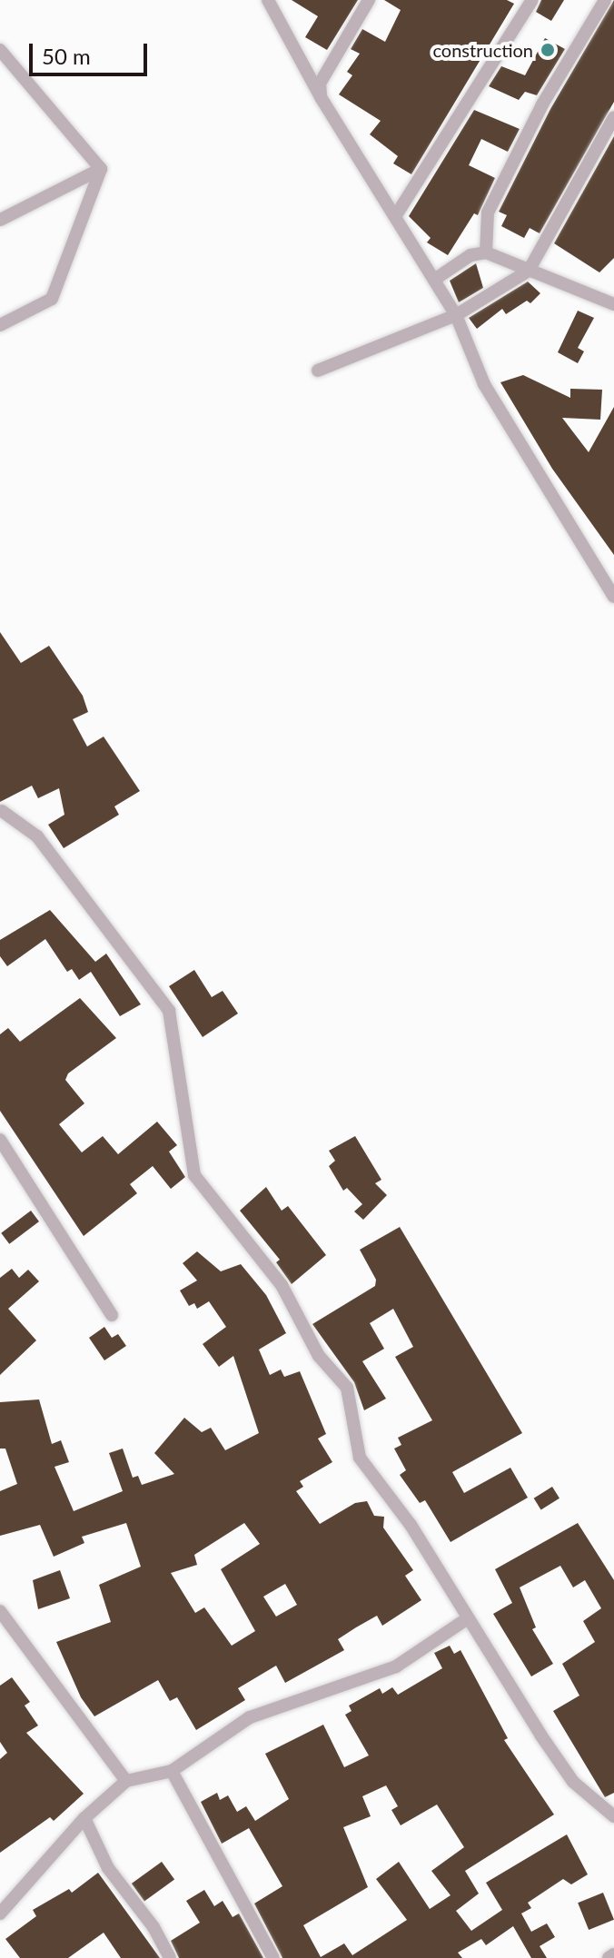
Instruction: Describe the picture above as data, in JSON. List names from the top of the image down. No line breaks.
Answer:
{"places":["construction"],"scale_bar":"50 m"}
